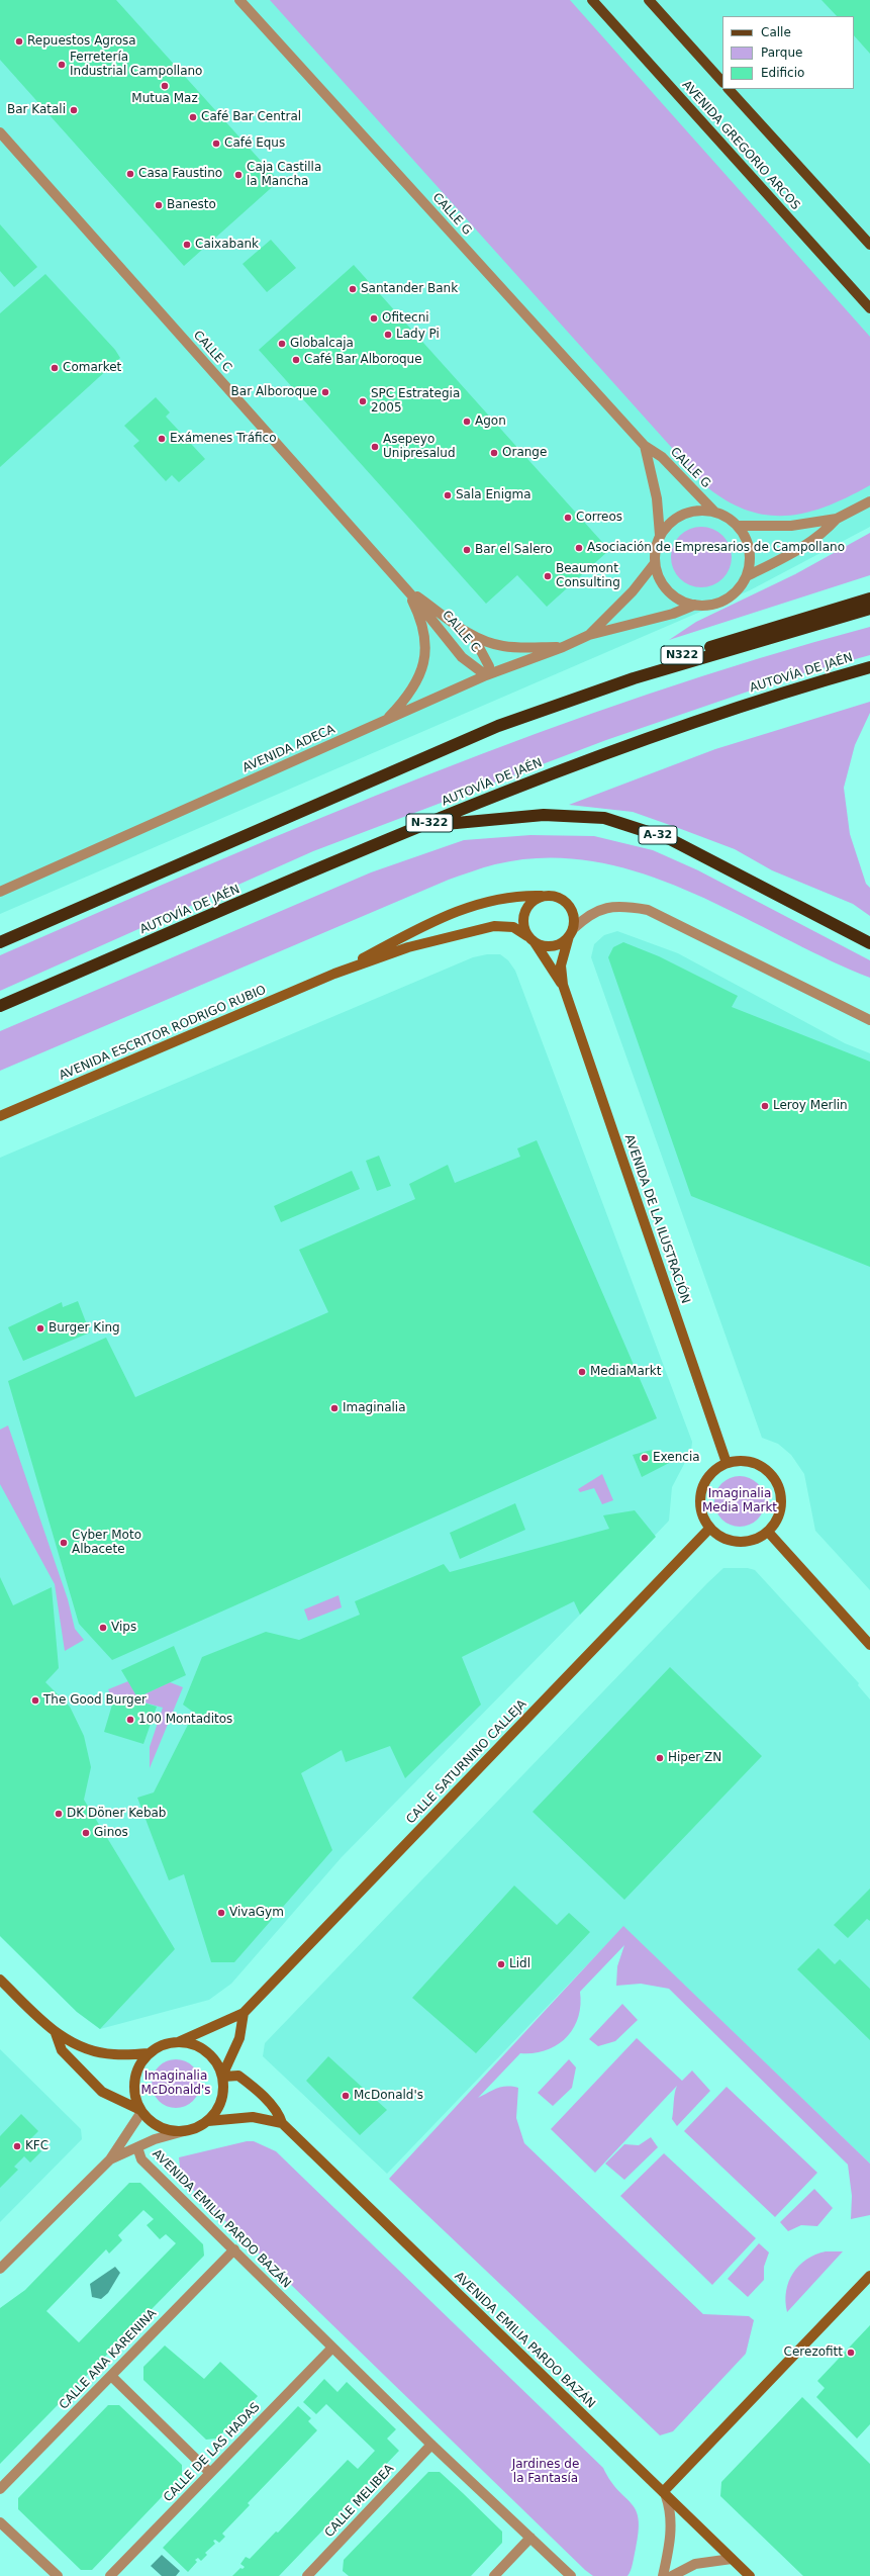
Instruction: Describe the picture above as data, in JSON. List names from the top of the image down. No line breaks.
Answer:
{"streets":{"highway":["N322","AUTOVÍA DE JAÉN","N-322","A-32"],"main road":["AVENIDA GREGORIO ARCOS"],"street":["CALLE G","CALLE C","AVENIDA ADECA","AVENIDA ESCRITOR RODRIGO RUBIO","AVENIDA DE LA ILUSTRACIÓN","CALLE SATURNINO CALLEJA","AVENIDA EMILIA PARDO BAZÁN","CALLE ANA KARENINA","CALLE DE LAS HADAS","CALLE MELIBEA"]},"crossings":[["CALLE G","AVENIDA ADECA"],["CALLE C","AVENIDA ADECA"],["AUTOVÍA DE JAÉN","A-32"],["AVENIDA ESCRITOR RODRIGO RUBIO","AVENIDA DE LA ILUSTRACIÓN"],["AVENIDA DE LA ILUSTRACIÓN","CALLE SATURNINO CALLEJA"],["CALLE SATURNINO CALLEJA","AVENIDA EMILIA PARDO BAZÁN"],["AVENIDA EMILIA PARDO BAZÁN","CALLE ANA KARENINA"],["AVENIDA EMILIA PARDO BAZÁN","CALLE DE LAS HADAS"],["AVENIDA EMILIA PARDO BAZÁN","CALLE MELIBEA"]],"parks":["Imaginalia Media Markt","Imaginalia McDonald's","Jardines de la Fantasía"],"places":["Repuestos Agrosa","Ferretería Industrial Campollano","Mutua Maz","Bar Katali","Café Bar Central","Café Equs","Casa Faustino","Caja Castilla la Mancha","Banesto","Caixabank","Santander Bank","Ofitecni","Lady Pi","Globalcaja","Café Bar Alboroque","Comarket","Bar Alboroque","SPC Estrategia 2005","Agon","Exámenes Tráfico","Asepeyo Unipresalud","Orange","Sala Enigma","Correos","Asociación de Empresarios de Campollano","Bar el Salero","Beaumont Consulting","Leroy Merlin","Burger King","MediaMarkt","Imaginalia","Exencia","Cyber Moto Albacete","Vips","The Good Burger","100 Montaditos","Hiper ZN","DK Döner Kebab","Ginos","VivaGym","Lidl","McDonald's","KFC","Cerezofitt"],"legend":["Calle","Parque","Edificio"]}
